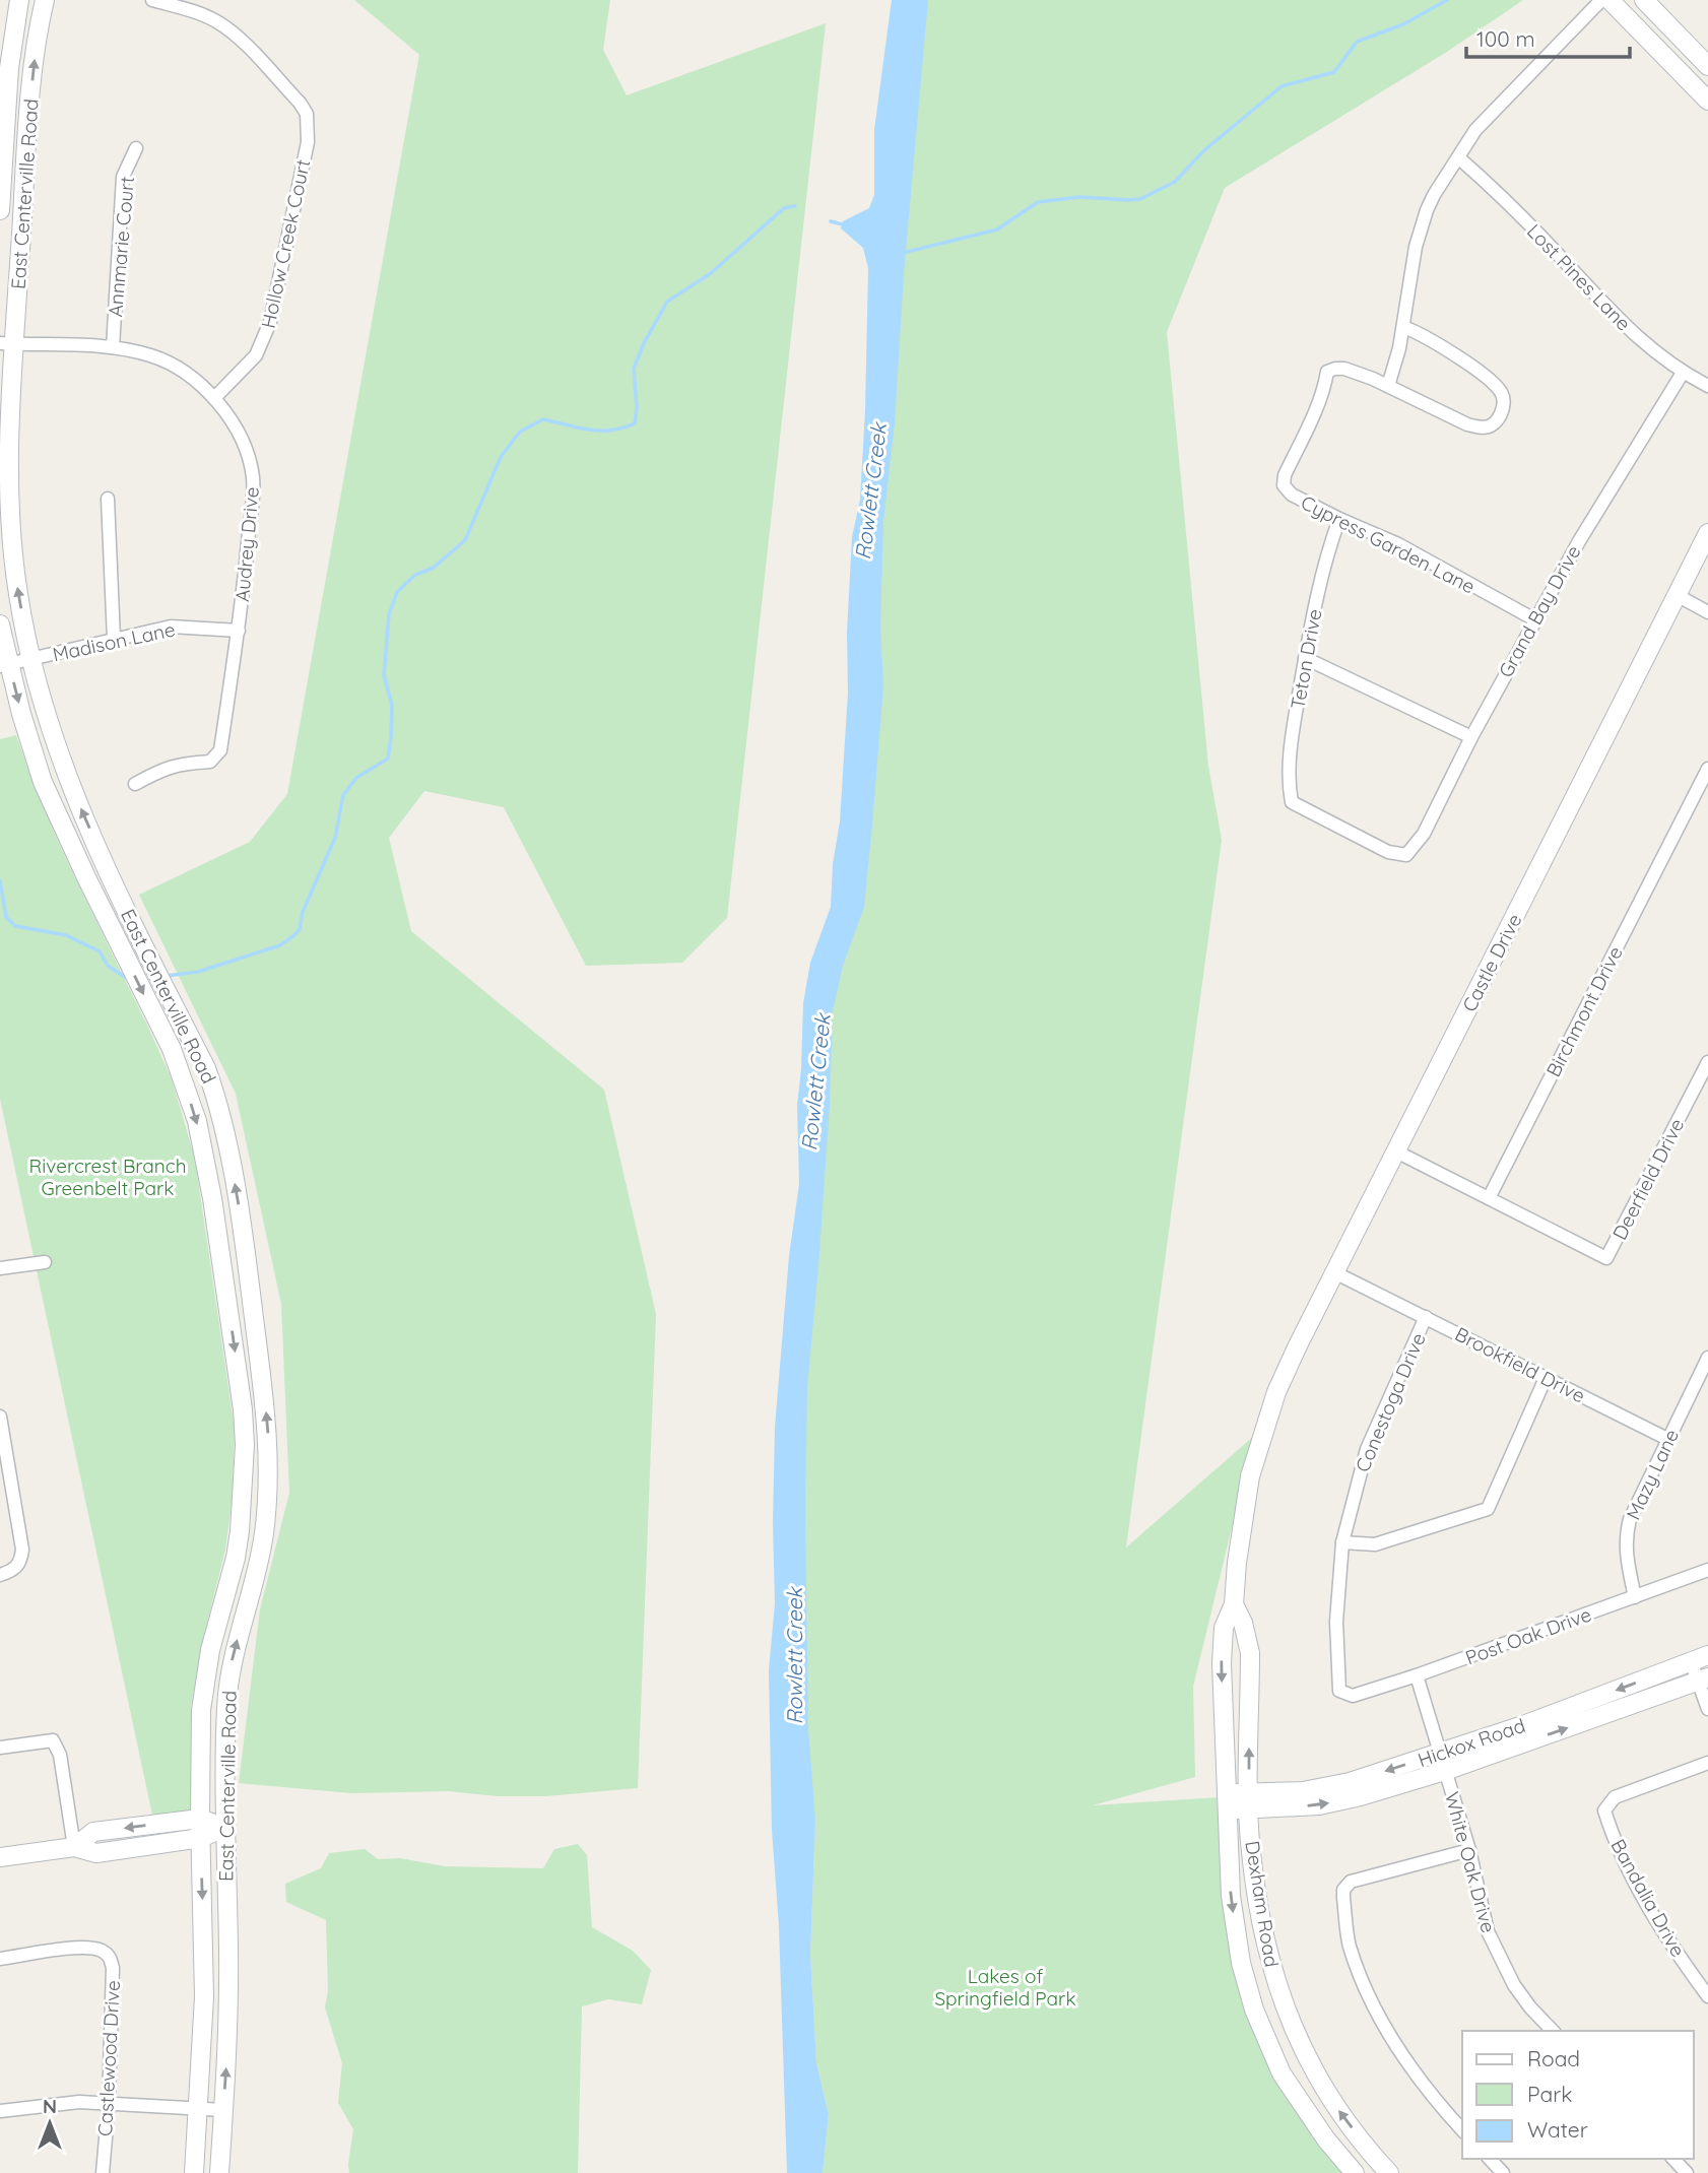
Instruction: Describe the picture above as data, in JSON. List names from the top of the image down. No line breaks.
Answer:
{"streets":{"main road":["East Centerville Road","Castle Drive","Hickox Road","Dexham Road"],"street":["Hollow Creek Court","Annmarie Court","Lost Pines Lane","Audrey Drive","Cypress Garden Lane","Grand Bay Drive","Madison Lane","Teton Drive","Birchmont Drive","Deerfield Drive","Brookfield Drive","Conestoga Drive","Mazy Lane","Post Oak Drive","White Oak Drive","Bandalia Drive","Castlewood Drive"]},"crossings":[["East Centerville Road","Audrey Drive"],["East Centerville Road","Madison Lane"],["Hollow Creek Court","Audrey Drive"],["Annmarie Court","Audrey Drive"],["Lost Pines Lane","Grand Bay Drive"],["Audrey Drive","Madison Lane"],["Cypress Garden Lane","Grand Bay Drive"],["Cypress Garden Lane","Teton Drive"],["Grand Bay Drive","Teton Drive"],["Castle Drive","Brookfield Drive"],["Castle Drive","Dexham Road"],["Birchmont Drive","Deerfield Drive"],["Brookfield Drive","Conestoga Drive"],["Brookfield Drive","Mazy Lane"],["Conestoga Drive","Post Oak Drive"],["Mazy Lane","Post Oak Drive"],["Post Oak Drive","White Oak Drive"],["Hickox Road","White Oak Drive"],["Hickox Road","Dexham Road"]],"water":["Rowlett Creek"],"parks":["Rivercrest Branch Greenbelt Park","Lakes of Springfield Park"],"legend":["Road","Park","Water"],"scale_bar":"100 m","north":"top"}
